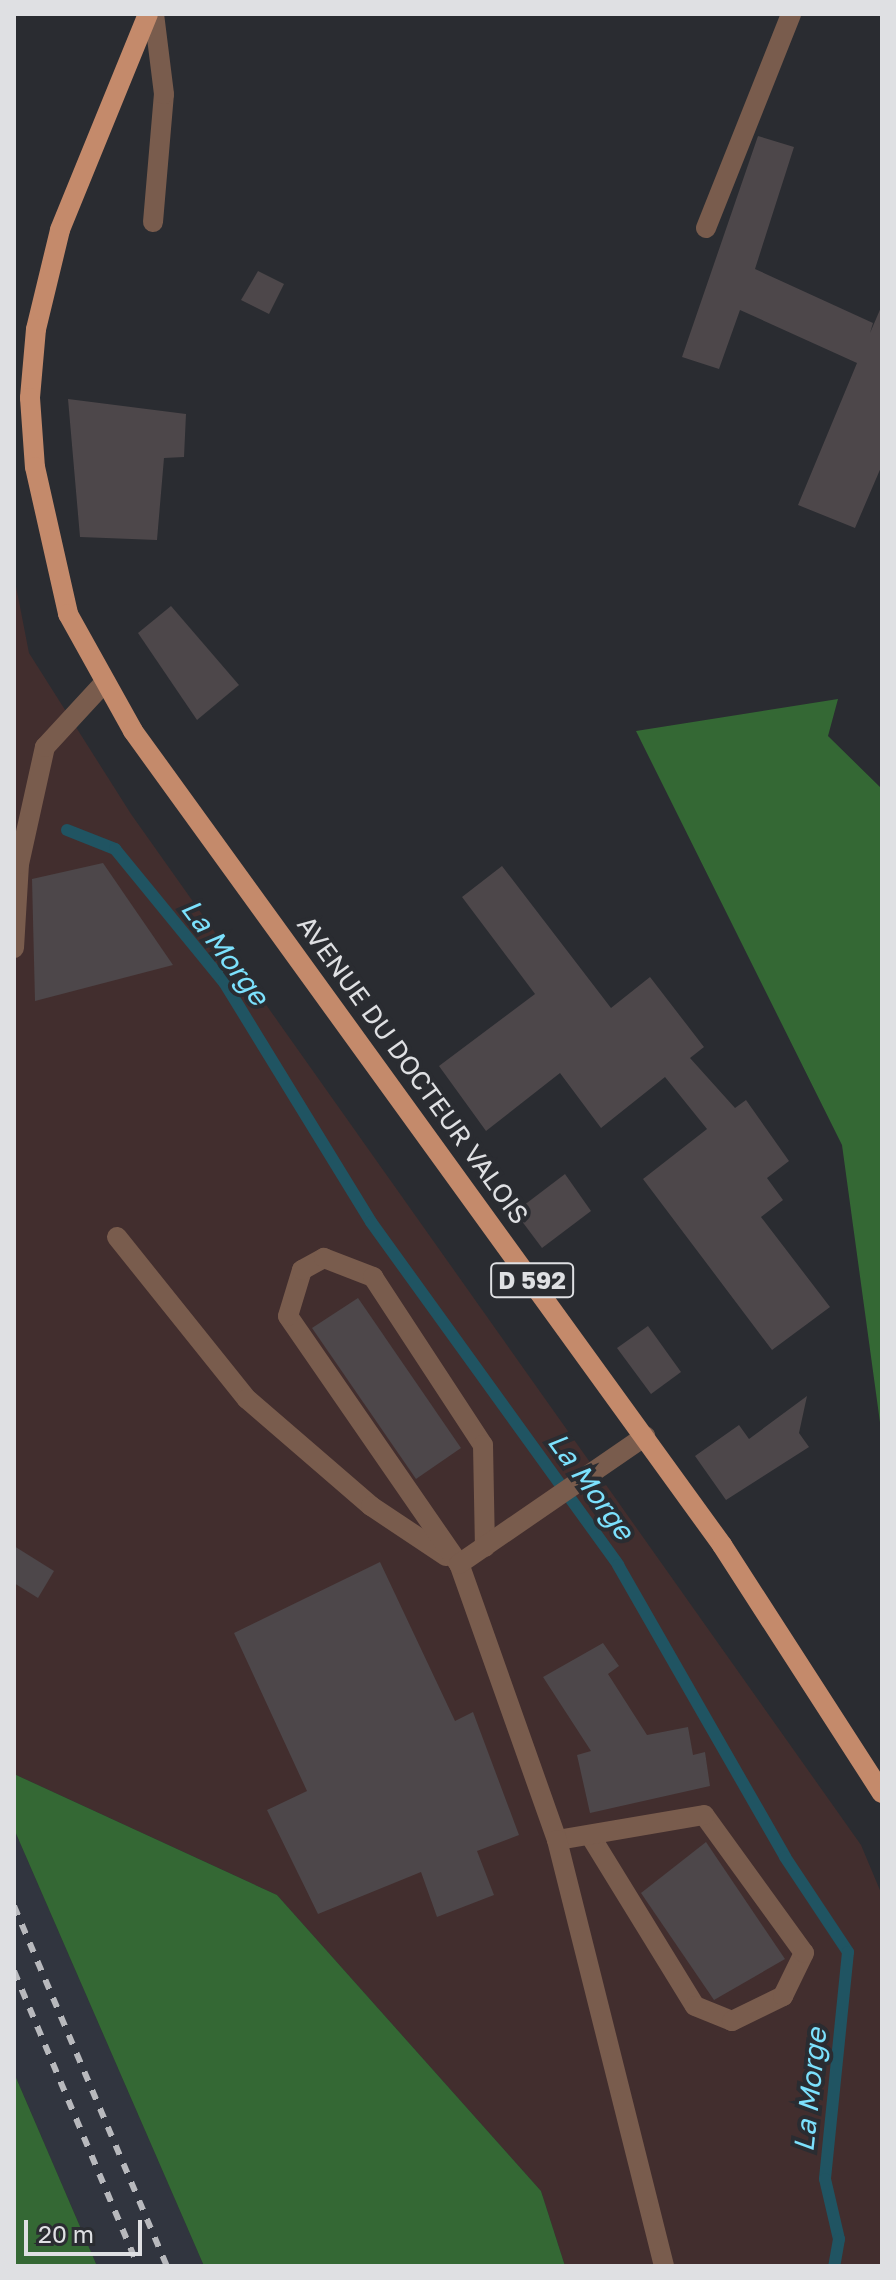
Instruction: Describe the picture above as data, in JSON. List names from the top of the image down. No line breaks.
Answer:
{"streets":{"main road":["AVENUE DU DOCTEUR VALOIS","D 592"]},"crossings":[["AVENUE DU DOCTEUR VALOIS","D 592"]],"water":["La Morge"],"scale_bar":"20 m"}
